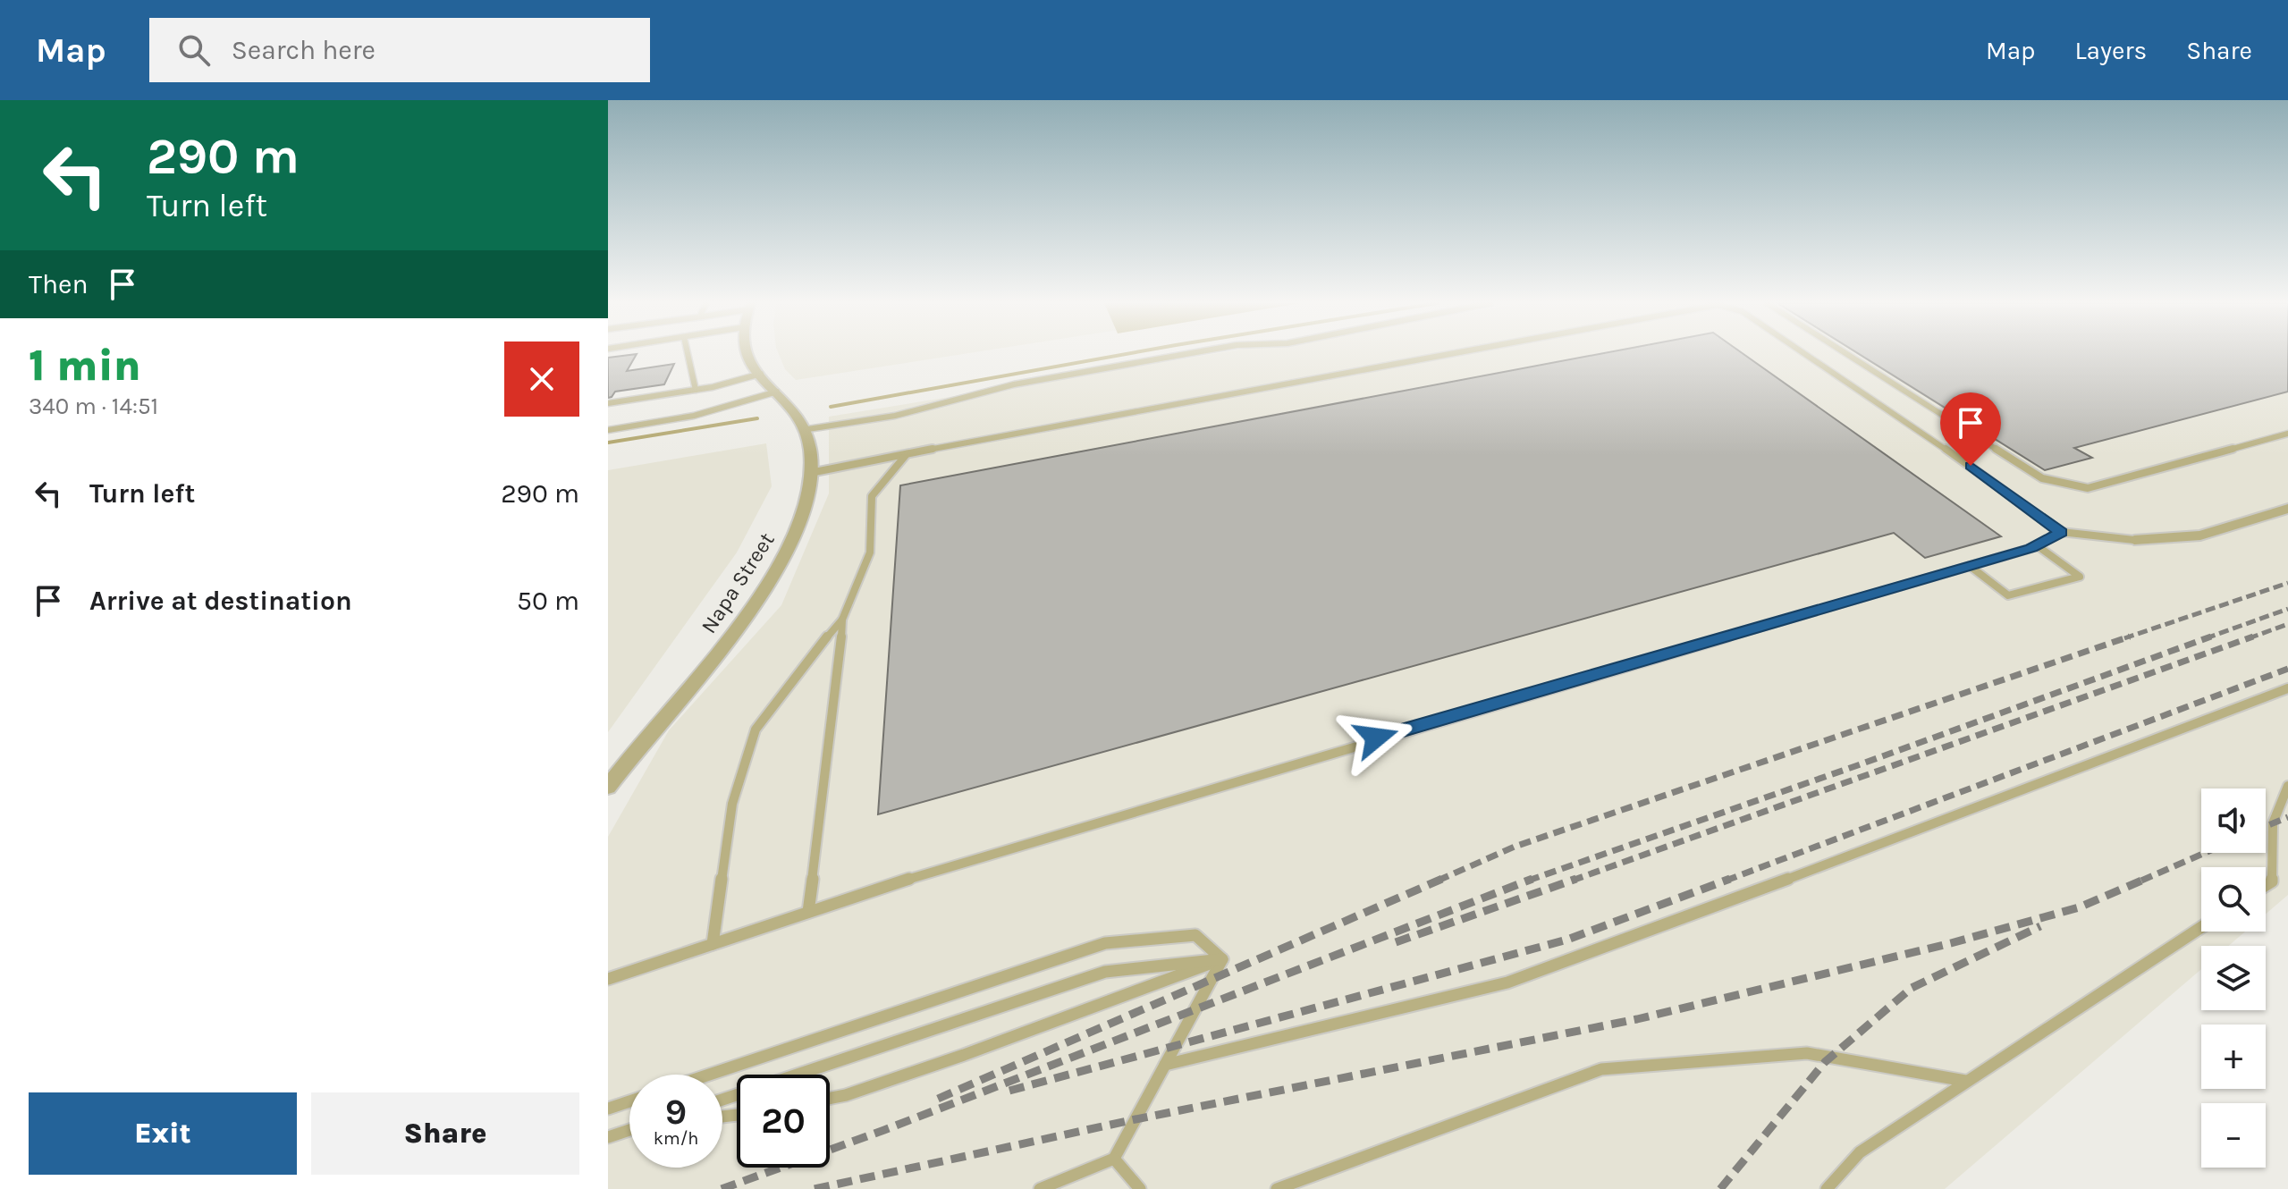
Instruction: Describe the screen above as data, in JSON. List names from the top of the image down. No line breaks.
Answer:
{"streets":{"street":["Napa Street"]},"page":{"header":"Map","search":"Search here","nav":["Map","Layers","Share"],"turn":["290 m","Turn left"],"then":"Then","heading":["1 min","340 m · 14:51"],"list":[{"name":"Turn left","value":"290 m"},{"name":"Arrive at destination","value":"50 m"}],"map_buttons":["+","−"],"speed":"9 km/h","limit":"20","buttons":["Exit","Share"]}}
